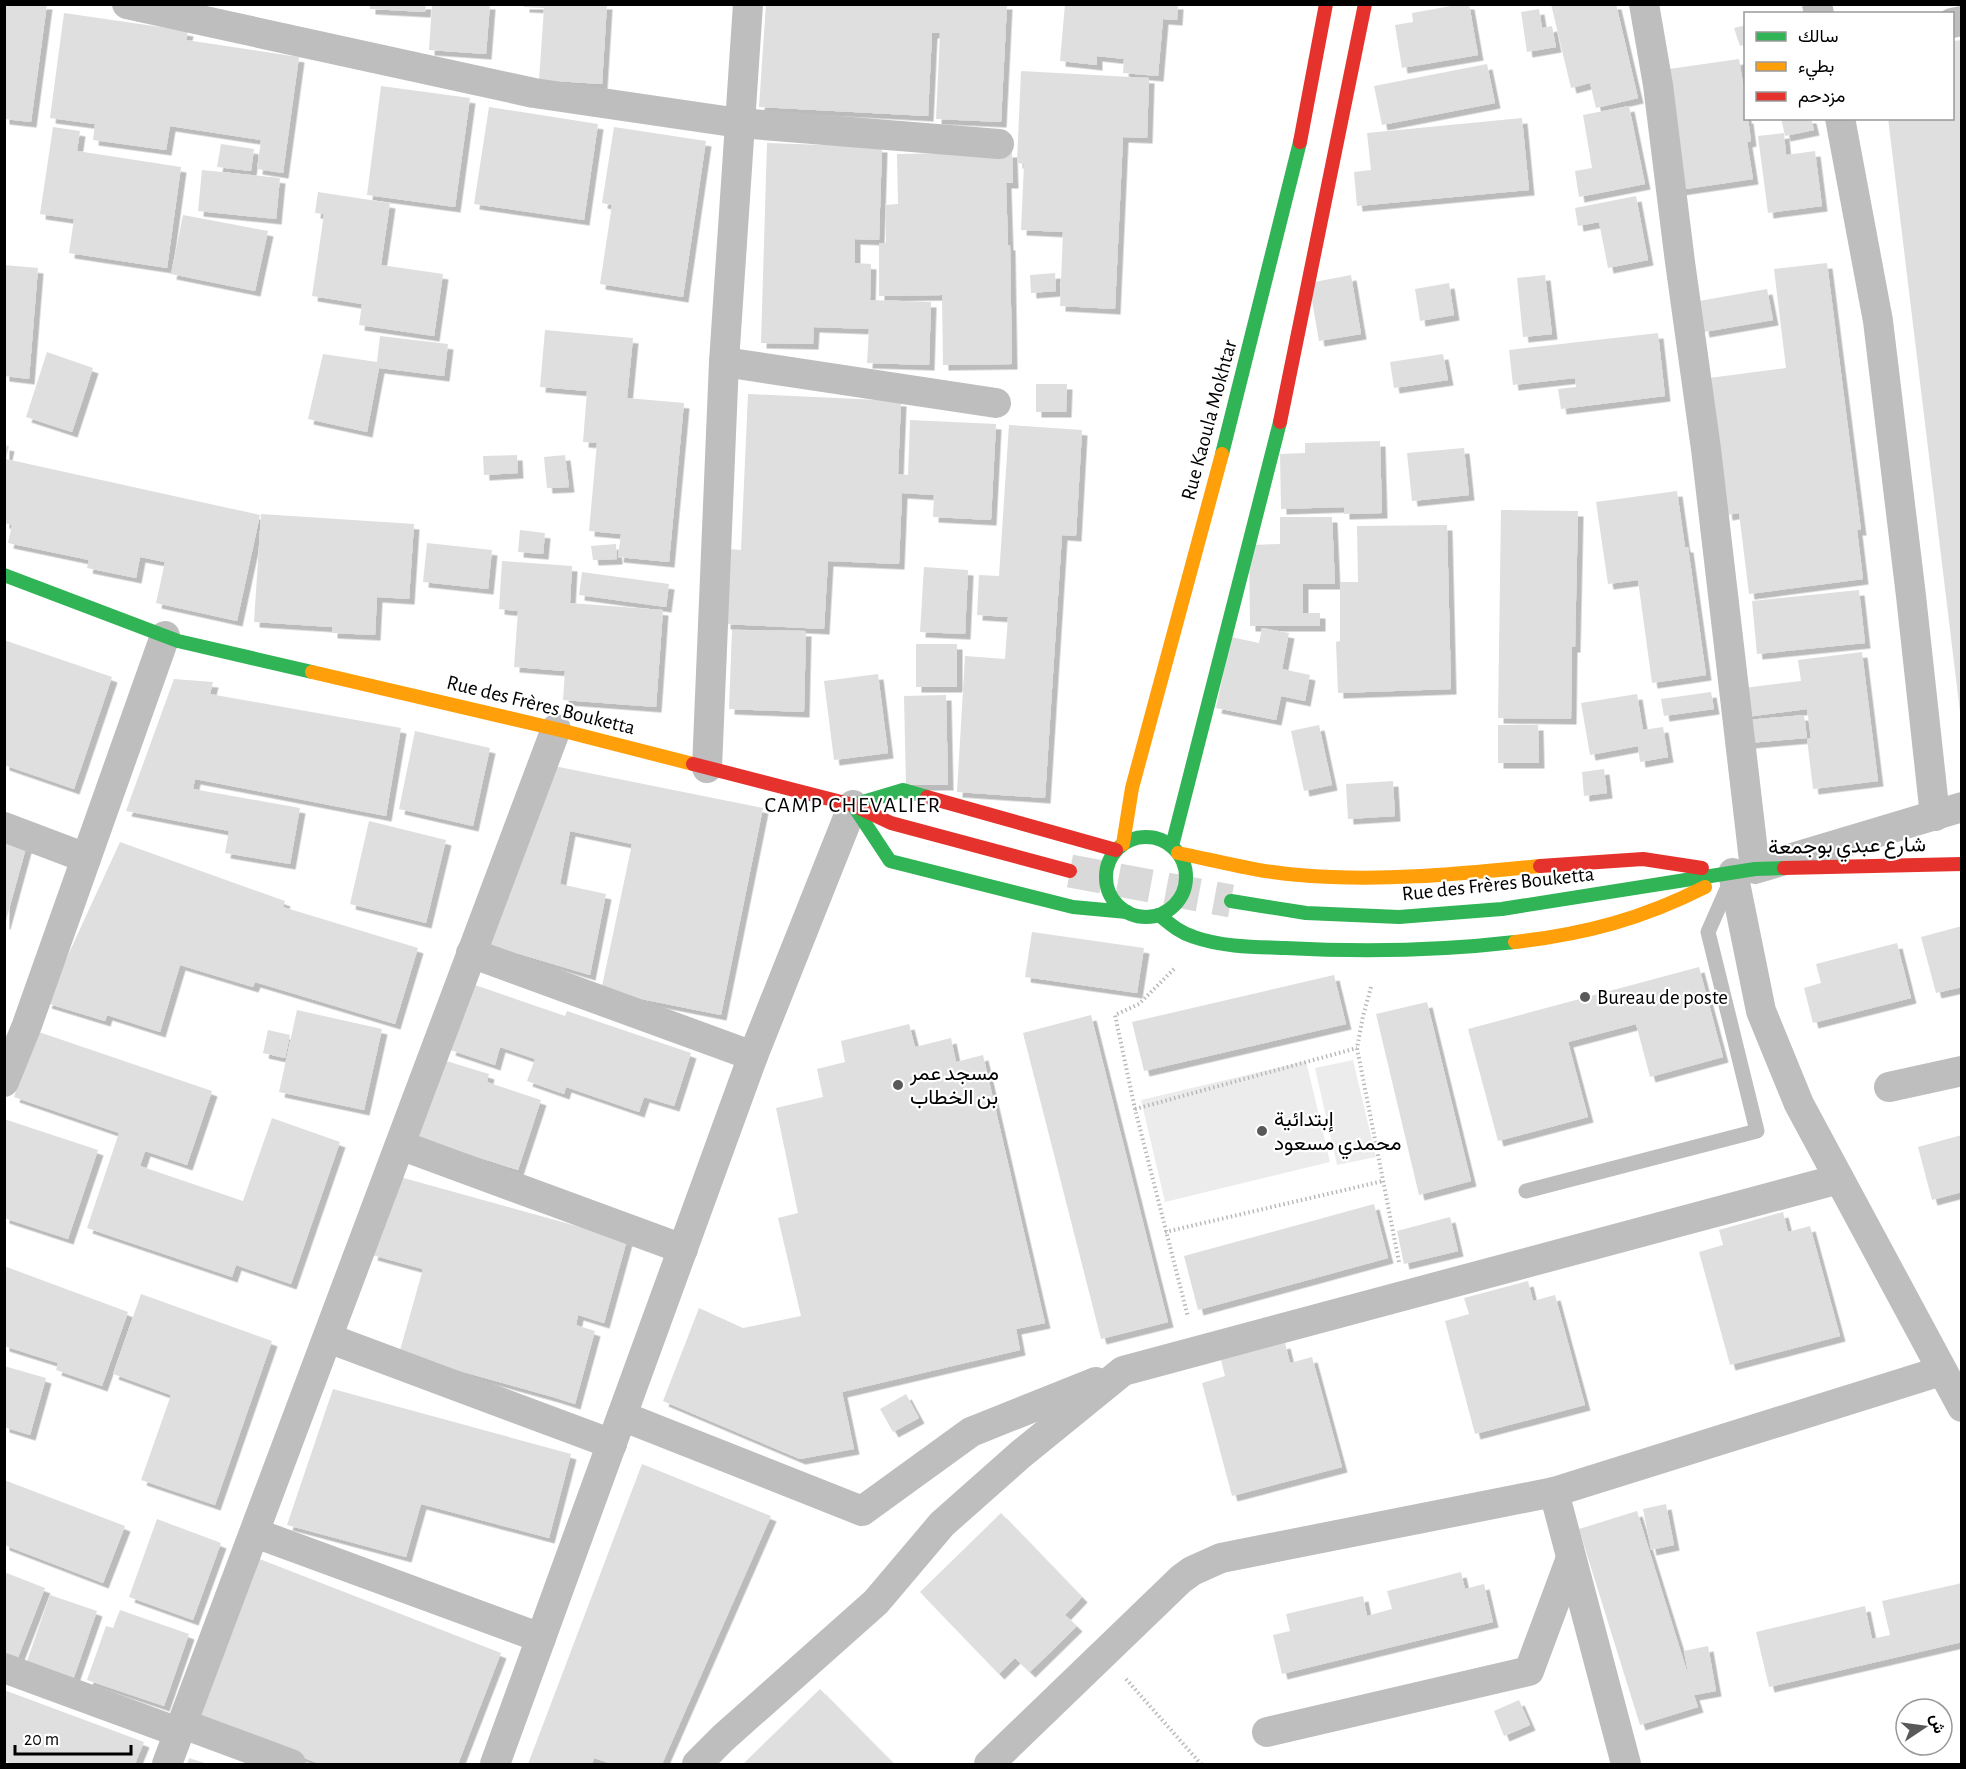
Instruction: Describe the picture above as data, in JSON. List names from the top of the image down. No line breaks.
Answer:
{"streets":{"main road":["Rue Kaoula Mokhtar","Rue des Frères Bouketta","شارع عبدي بوجمعة"]},"crossings":[["Rue des Frères Bouketta","شارع عبدي بوجمعة"]],"districts":["CAMP CHEVALIER"],"places":["Bureau de poste","مسجد عمر بن الخطاب","إبتدائية محمدي مسعود"],"legend":["سالك","بطيء","مزدحم"],"scale_bar":"20 m","north":"right"}
